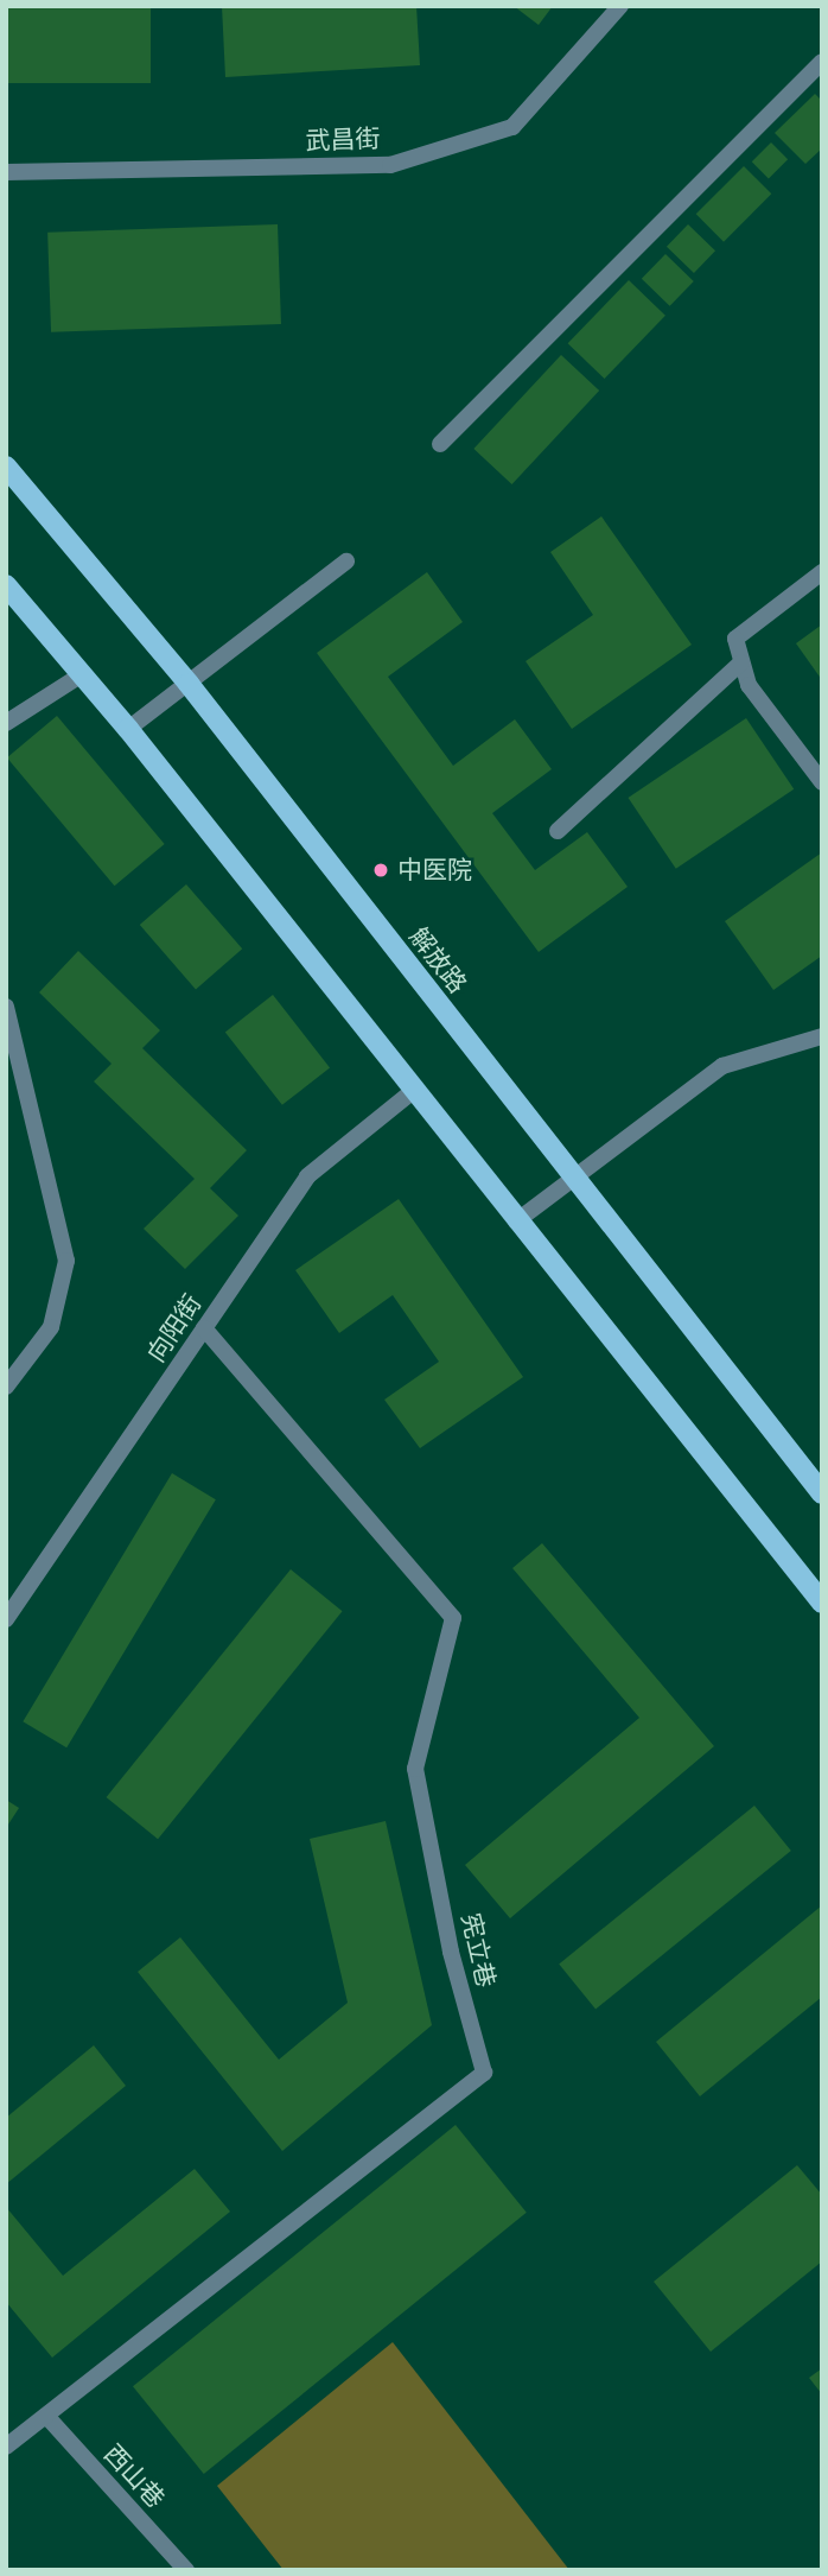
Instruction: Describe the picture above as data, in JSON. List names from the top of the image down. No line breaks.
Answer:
{"streets":{"main road":["解放路"],"street":["武昌街","向阳街","宪立巷","西山巷"]},"crossings":[["向阳街","宪立巷"],["宪立巷","西山巷"]],"places":["中医院"]}
